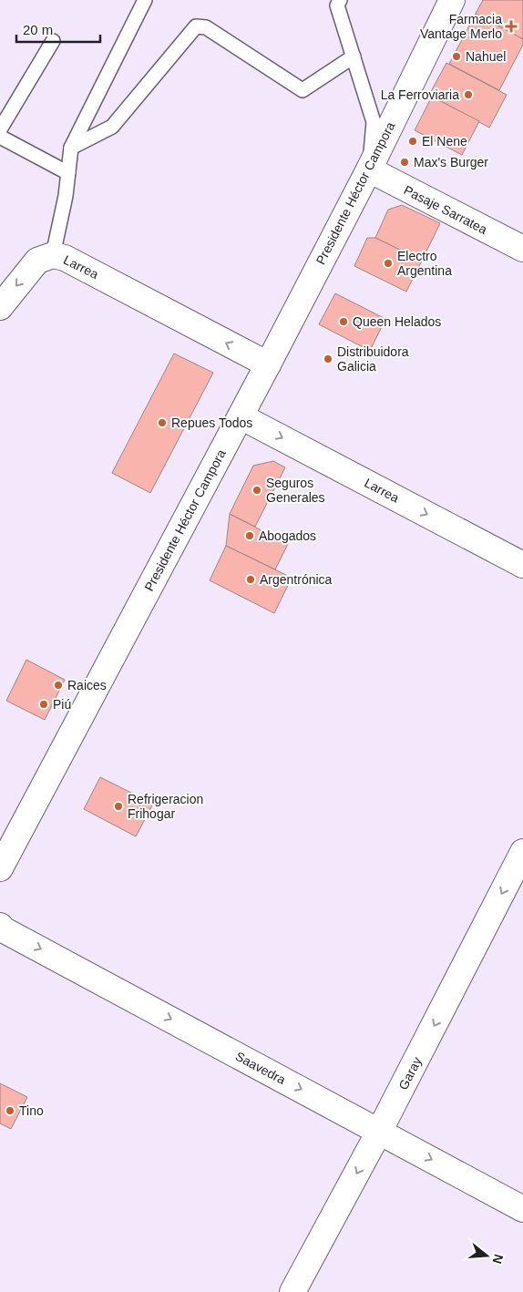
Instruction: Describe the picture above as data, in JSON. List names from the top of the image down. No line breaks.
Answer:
{"streets":{"street":["Presidente Héctor Campora","Pasaje Sarratea","Larrea","Saavedra","Garay"]},"crossings":[["Presidente Héctor Campora","Pasaje Sarratea"],["Presidente Héctor Campora","Larrea"],["Saavedra","Garay"]],"one_way":["Saavedra","Garay"],"places":{"health":["Farmacia Vantage Merlo"],"other":["Nahuel","La Ferroviaria","El Nene","Max's Burger","Electro Argentina","Queen Helados","Distribuidora Galicia","Repues Todos","Seguros Generales","Abogados","Argentrónica","Raices","Piú","Refrigeracion Frihogar","Tino"]},"scale_bar":"20 m","north":"right"}
